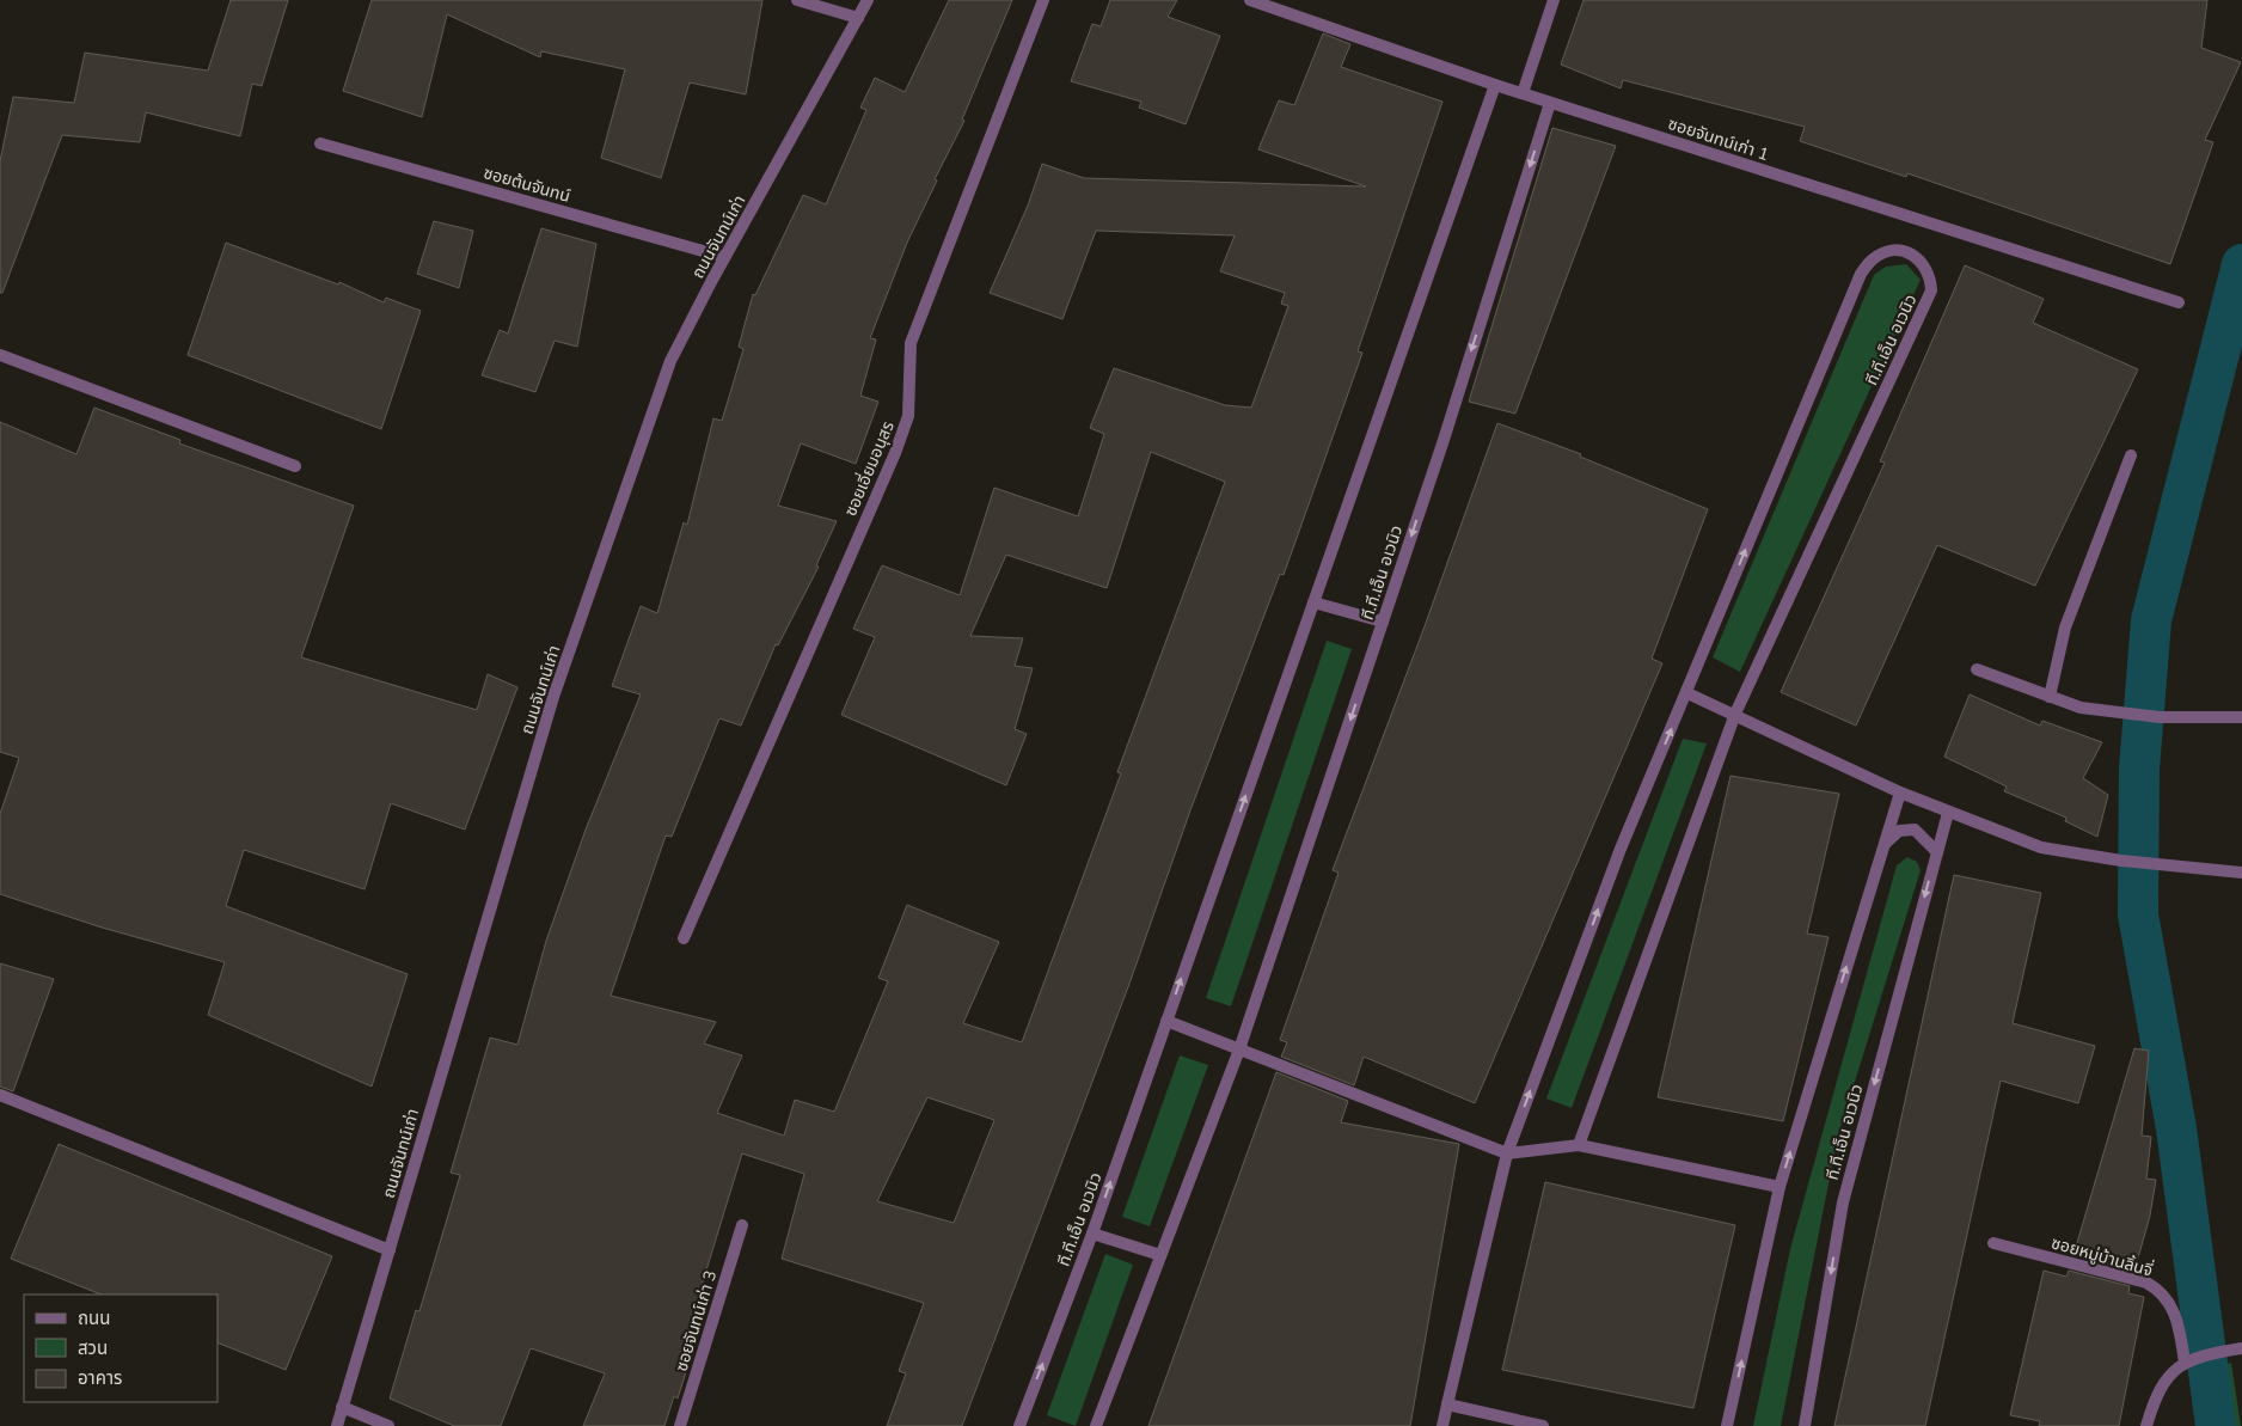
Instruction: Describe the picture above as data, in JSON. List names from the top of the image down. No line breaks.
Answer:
{"streets":{"street":["ซอยจันทน์เก่า 1","ซอยต้นจันทน์","ถนนจันทน์เก่า","ที.ที.เอ็น อเวนิว","ซอยเอี่ยมอนุสร","ซอยหมู่บ้านลิ้นจี่","ซอยจันทน์เก่า 3"]},"crossings":[["ซอยจันทน์เก่า 1","ที.ที.เอ็น อเวนิว"],["ซอยต้นจันทน์","ถนนจันทน์เก่า"]],"legend":["ถนน","สวน","อาคาร"]}
